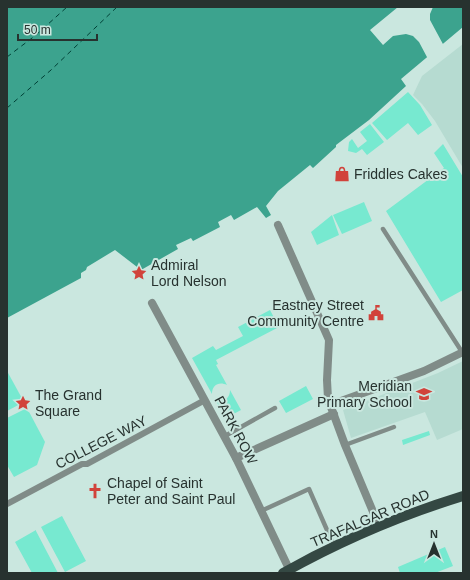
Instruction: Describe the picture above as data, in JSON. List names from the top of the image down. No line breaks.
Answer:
{"streets":{"main road":["TRAFALGAR ROAD"],"street":["PARK ROW","COLLEGE WAY"]},"crossings":[["PARK ROW","COLLEGE WAY"],["PARK ROW","TRAFALGAR ROAD"]],"places":{"shop":["Friddles Cakes"],"place":["Admiral Lord Nelson","The Grand Square"],"public building":["Eastney Street Community Centre"],"school or university":["Meridian Primary School"],"church":["Chapel of Saint Peter and Saint Paul"]},"scale_bar":"50 m","north":"top"}
